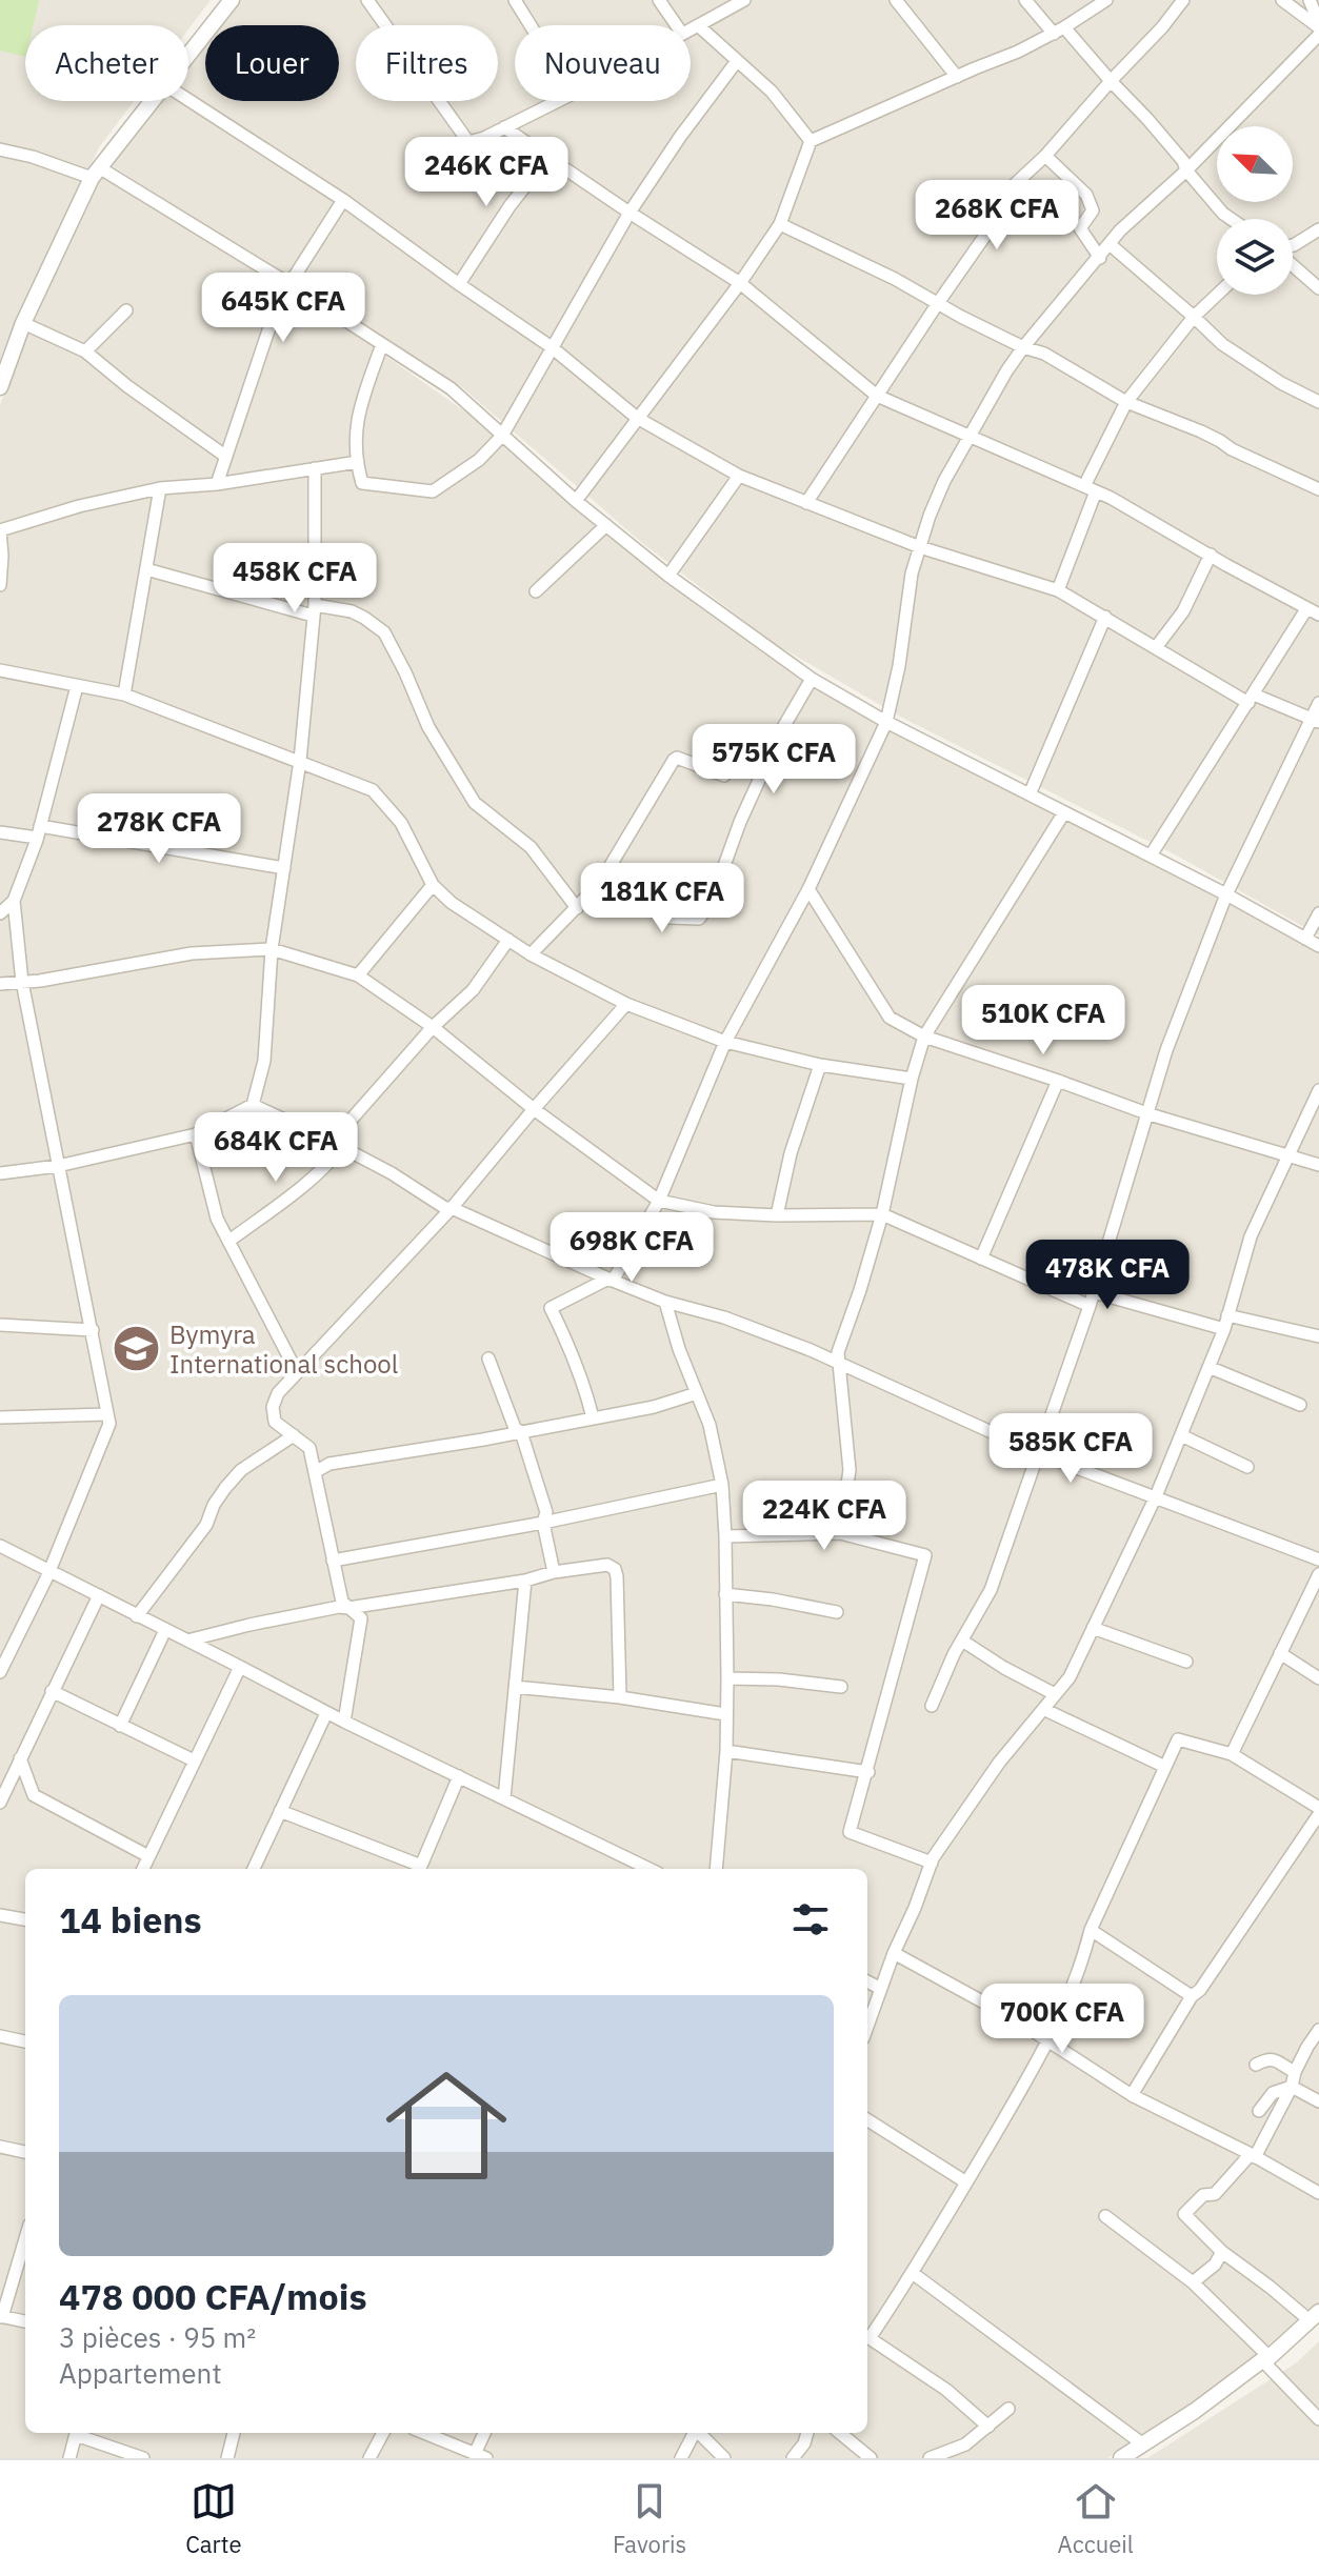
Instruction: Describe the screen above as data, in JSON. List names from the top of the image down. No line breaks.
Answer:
{"places":{"school or university":["Bymyra International school"]},"north":"top left","page":{"chip":["Acheter","Louer","Filtres","Nouveau"],"price":["246K CFA","268K CFA","645K CFA","458K CFA","575K CFA","278K CFA","181K CFA","510K CFA","684K CFA","698K CFA","478K CFA","585K CFA","224K CFA","700K CFA"],"heading":"14 biens","list":[{"name":"478 000 CFA/mois","note":"3 pièces · 95 m² · Appartement"}],"tabs":["Carte","Favoris","Accueil"]}}
